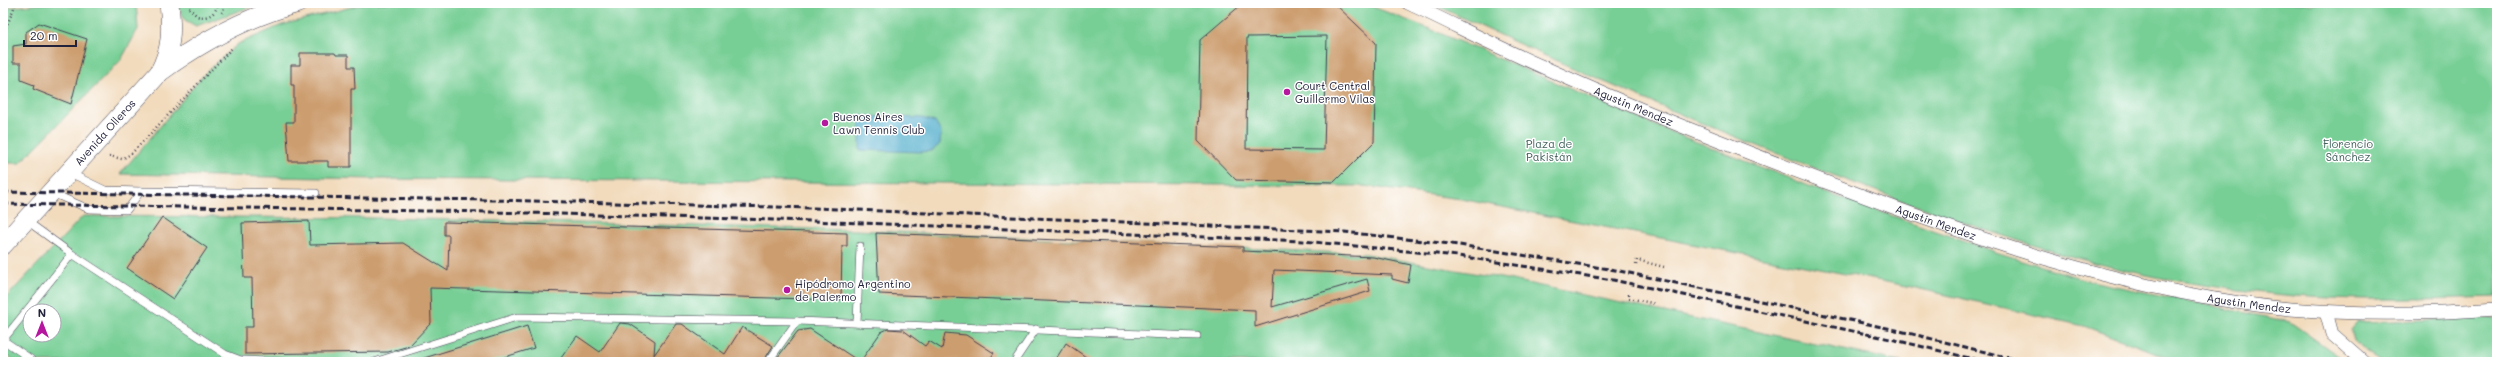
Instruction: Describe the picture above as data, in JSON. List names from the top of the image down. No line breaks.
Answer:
{"streets":{"main road":["Avenida Olleros"],"street":["Agustin Mendez"]},"parks":["Plaza de Pakistán","Florencio Sánchez"],"places":["Court Central Guillermo Vilas","Buenos Aires Lawn Tennis Club","Hipódromo Argentino de Palermo"],"scale_bar":"20 m","north":"top"}
